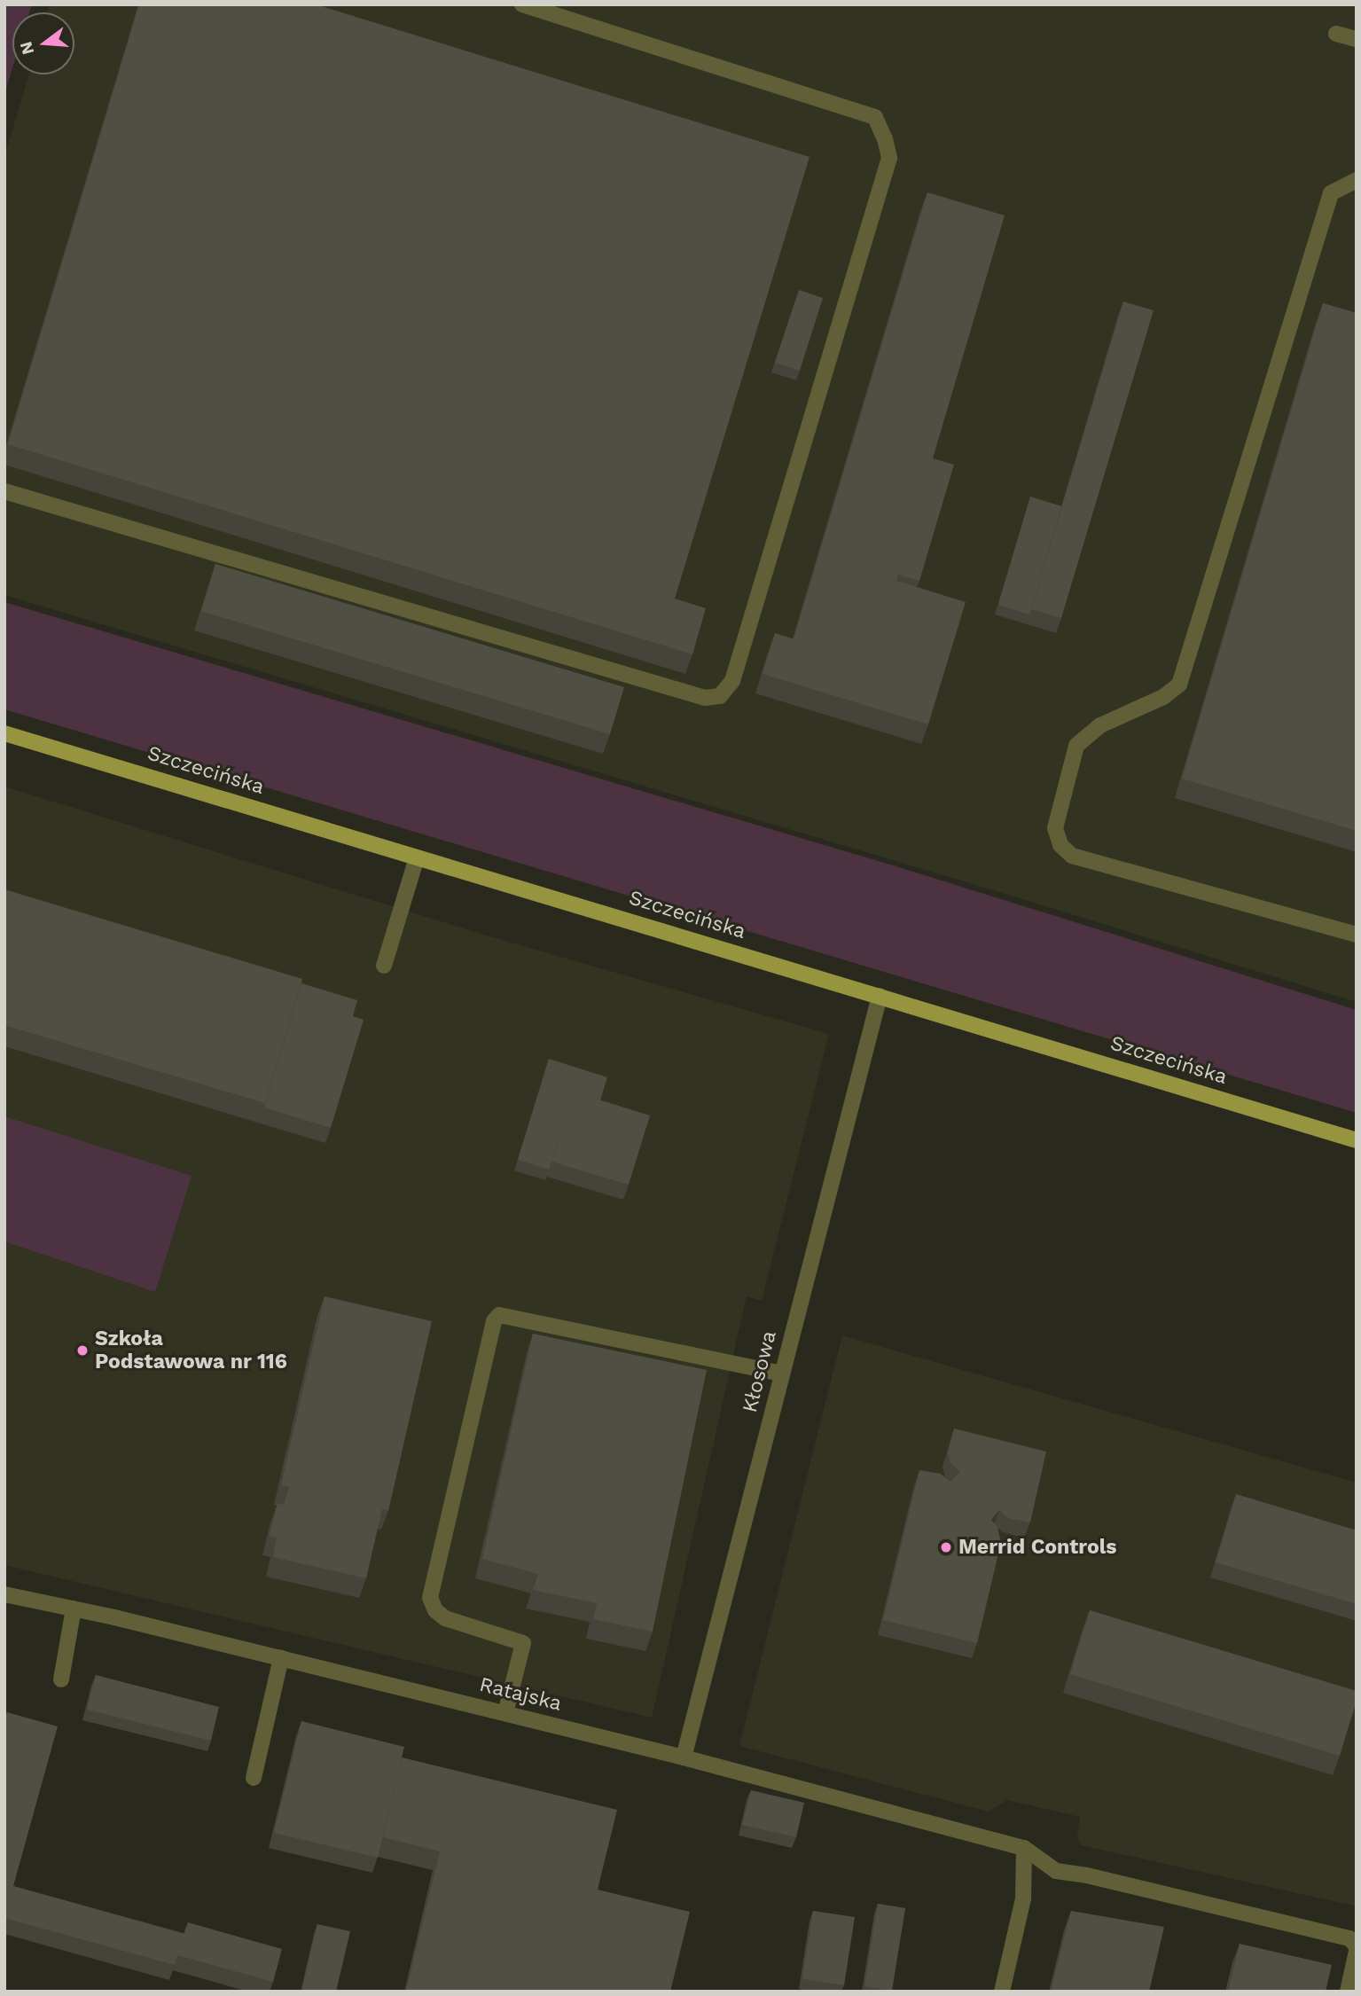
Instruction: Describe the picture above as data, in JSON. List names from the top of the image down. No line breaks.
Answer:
{"streets":{"main road":["Szczecińska"],"street":["Kłosowa","Ratajska"]},"crossings":[["Szczecińska","Kłosowa"],["Kłosowa","Ratajska"]],"places":["Szkoła Podstawowa nr 116","Merrid Controls"],"north":"left"}
